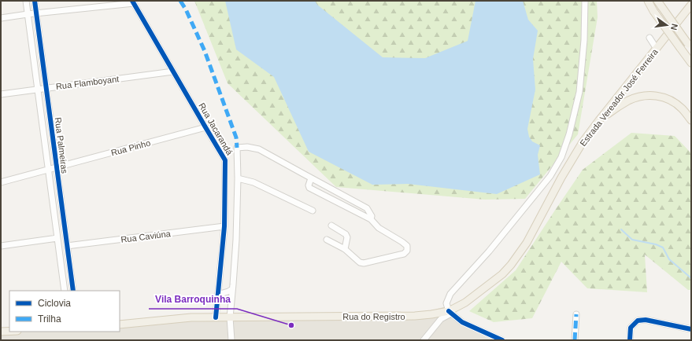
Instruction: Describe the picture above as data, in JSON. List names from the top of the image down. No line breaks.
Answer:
{"streets":{"main road":["Estrada Vereador José Ferreira","Rua do Registro"],"street":["Rua Flamboyant","Rua Jacarandá","Rua Palmeiras","Rua Pinho","Rua Caviúna"]},"crossings":[["Rua Flamboyant","Rua Jacarandá"],["Rua Flamboyant","Rua Palmeiras"],["Estrada Vereador José Ferreira","Rua do Registro"],["Rua Jacarandá","Rua Pinho"],["Rua Jacarandá","Rua Caviúna"],["Rua Jacarandá","Rua do Registro"],["Rua Palmeiras","Rua Pinho"],["Rua Palmeiras","Rua Caviúna"]],"places":["Vila Barroquinha"],"legend":["Ciclovia","Trilha"],"north":"right"}
